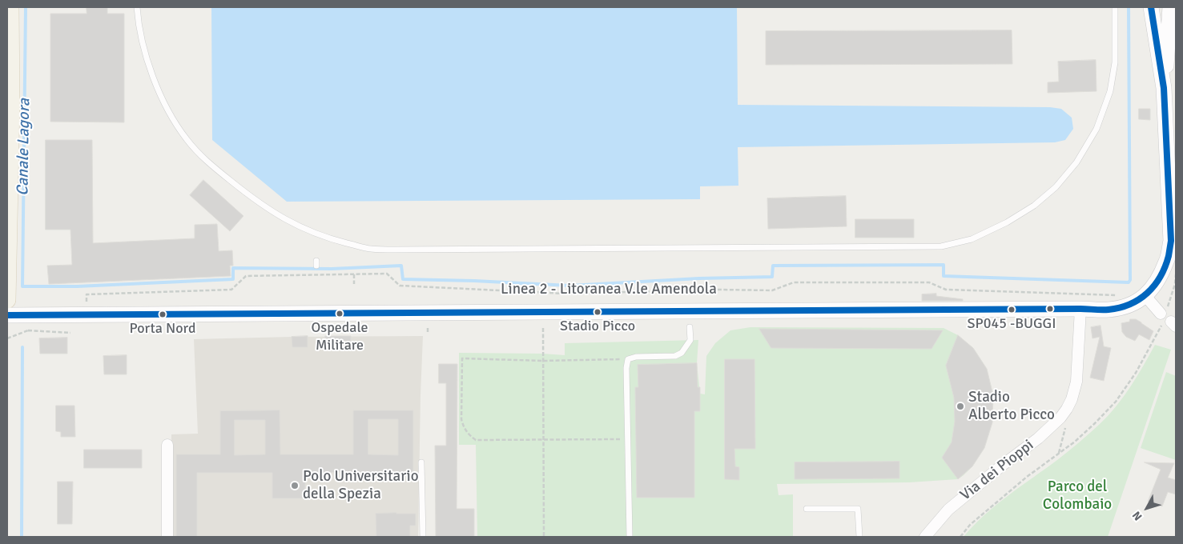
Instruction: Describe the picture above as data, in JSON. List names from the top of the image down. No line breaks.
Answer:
{"streets":{"street":["Via dei Pioppi"],"path":["Linea 2 - Litoranea V.le Amendola"]},"water":["Canale Lagora"],"parks":["Parco del Colombaio"],"places":["SP045 -BUGGI","Stadio Picco","Ospedale Militare","Porta Nord","Stadio Alberto Picco","Polo Universitario della Spezia"],"north":"bottom left"}
